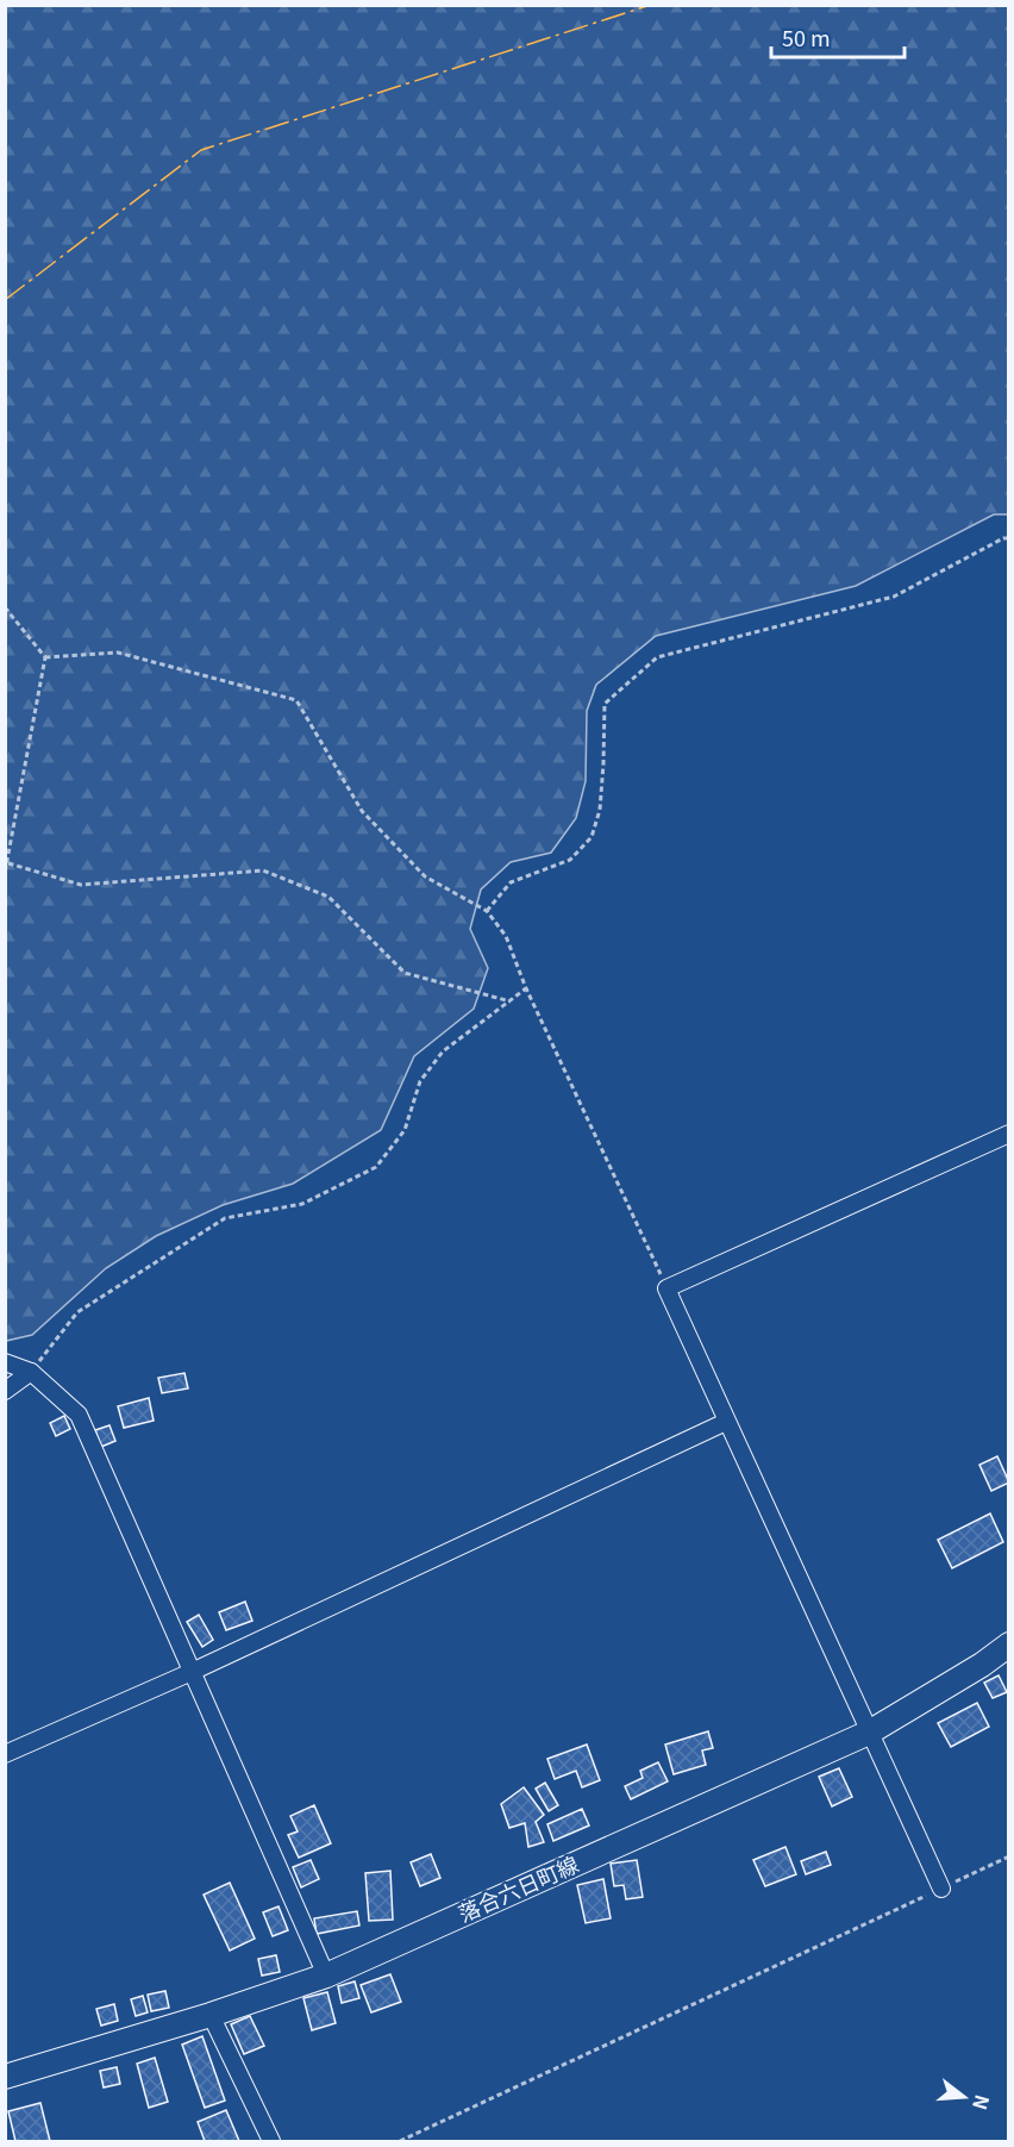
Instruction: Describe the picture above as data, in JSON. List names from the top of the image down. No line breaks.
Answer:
{"streets":{"main road":["落合六日町線"]},"scale_bar":"50 m","north":"right"}
